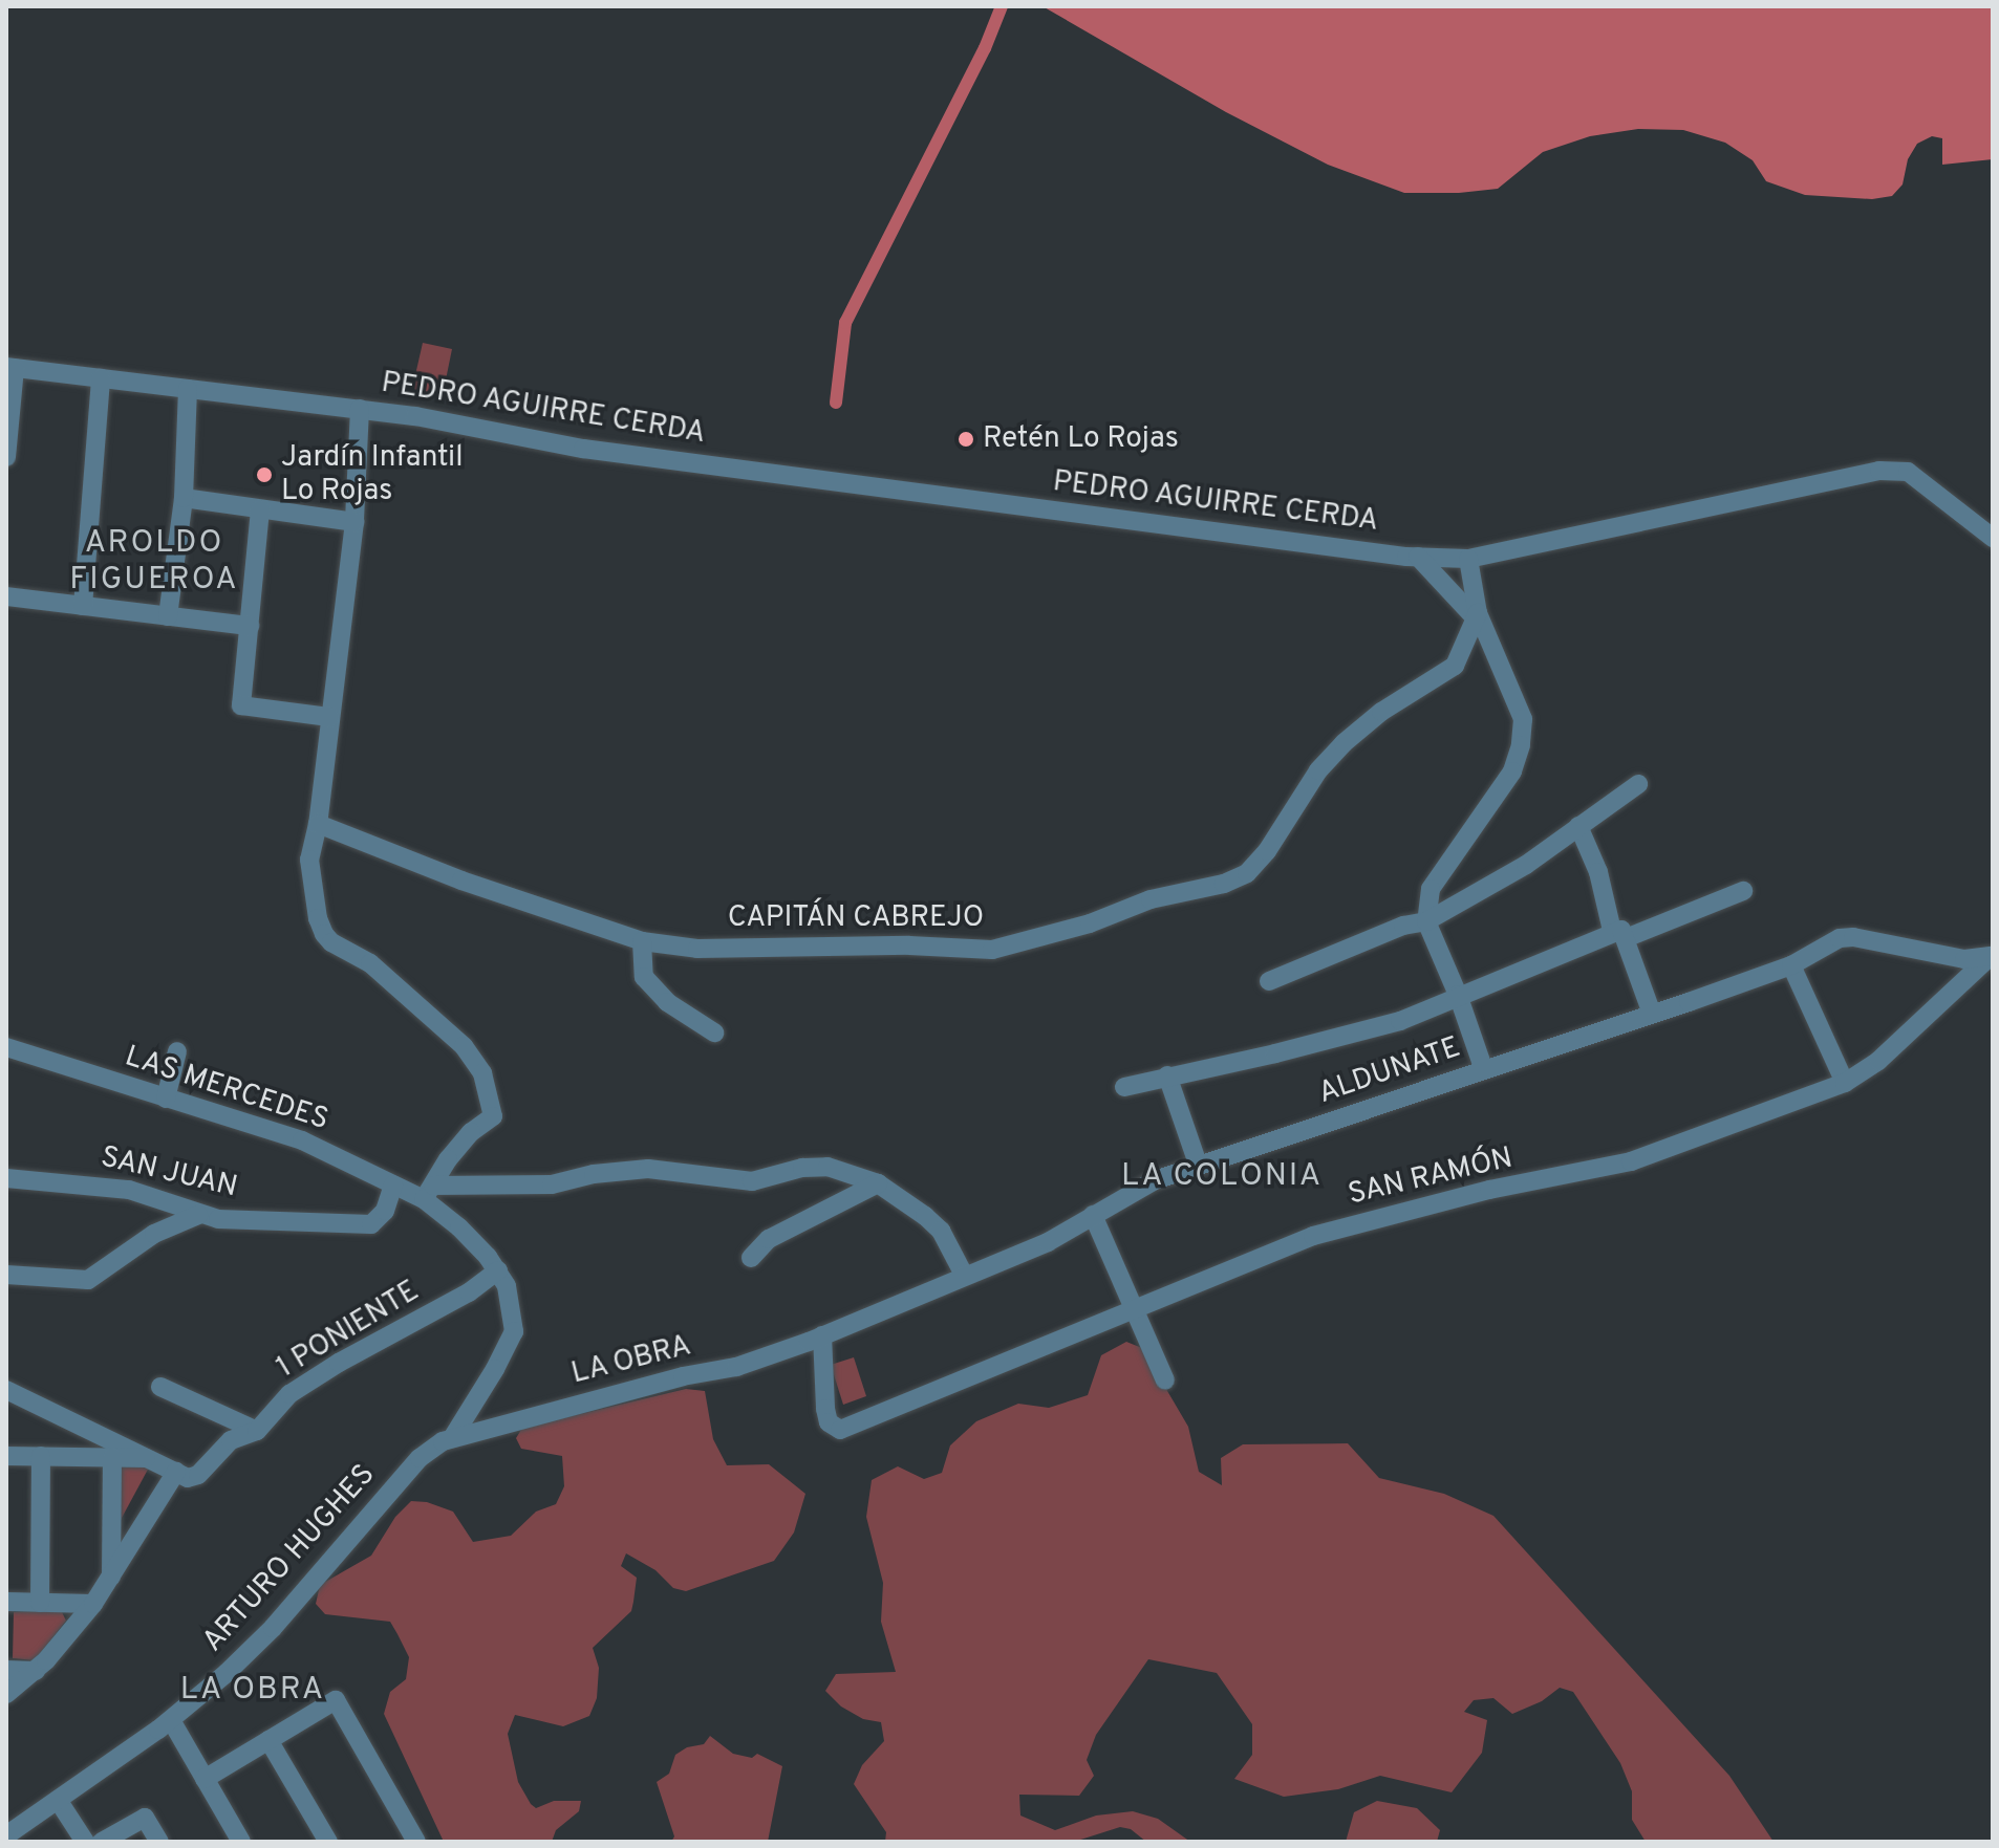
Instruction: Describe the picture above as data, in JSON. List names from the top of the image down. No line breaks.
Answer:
{"streets":{"street":["PEDRO AGUIRRE CERDA","CAPITÁN CABREJO","ALDUNATE","LAS MERCEDES","SAN JUAN","SAN RAMÓN","1 PONIENTE","LA OBRA","ARTURO HUGHES"]},"crossings":[["ALDUNATE","LAS MERCEDES"],["ALDUNATE","SAN RAMÓN"],["ALDUNATE","LA OBRA"],["LAS MERCEDES","SAN JUAN"],["SAN RAMÓN","LA OBRA"],["LA OBRA","ARTURO HUGHES"]],"districts":["AROLDO FIGUEROA","LA COLONIA","LA OBRA"],"places":["Retén Lo Rojas","Jardín Infantil Lo Rojas"]}
